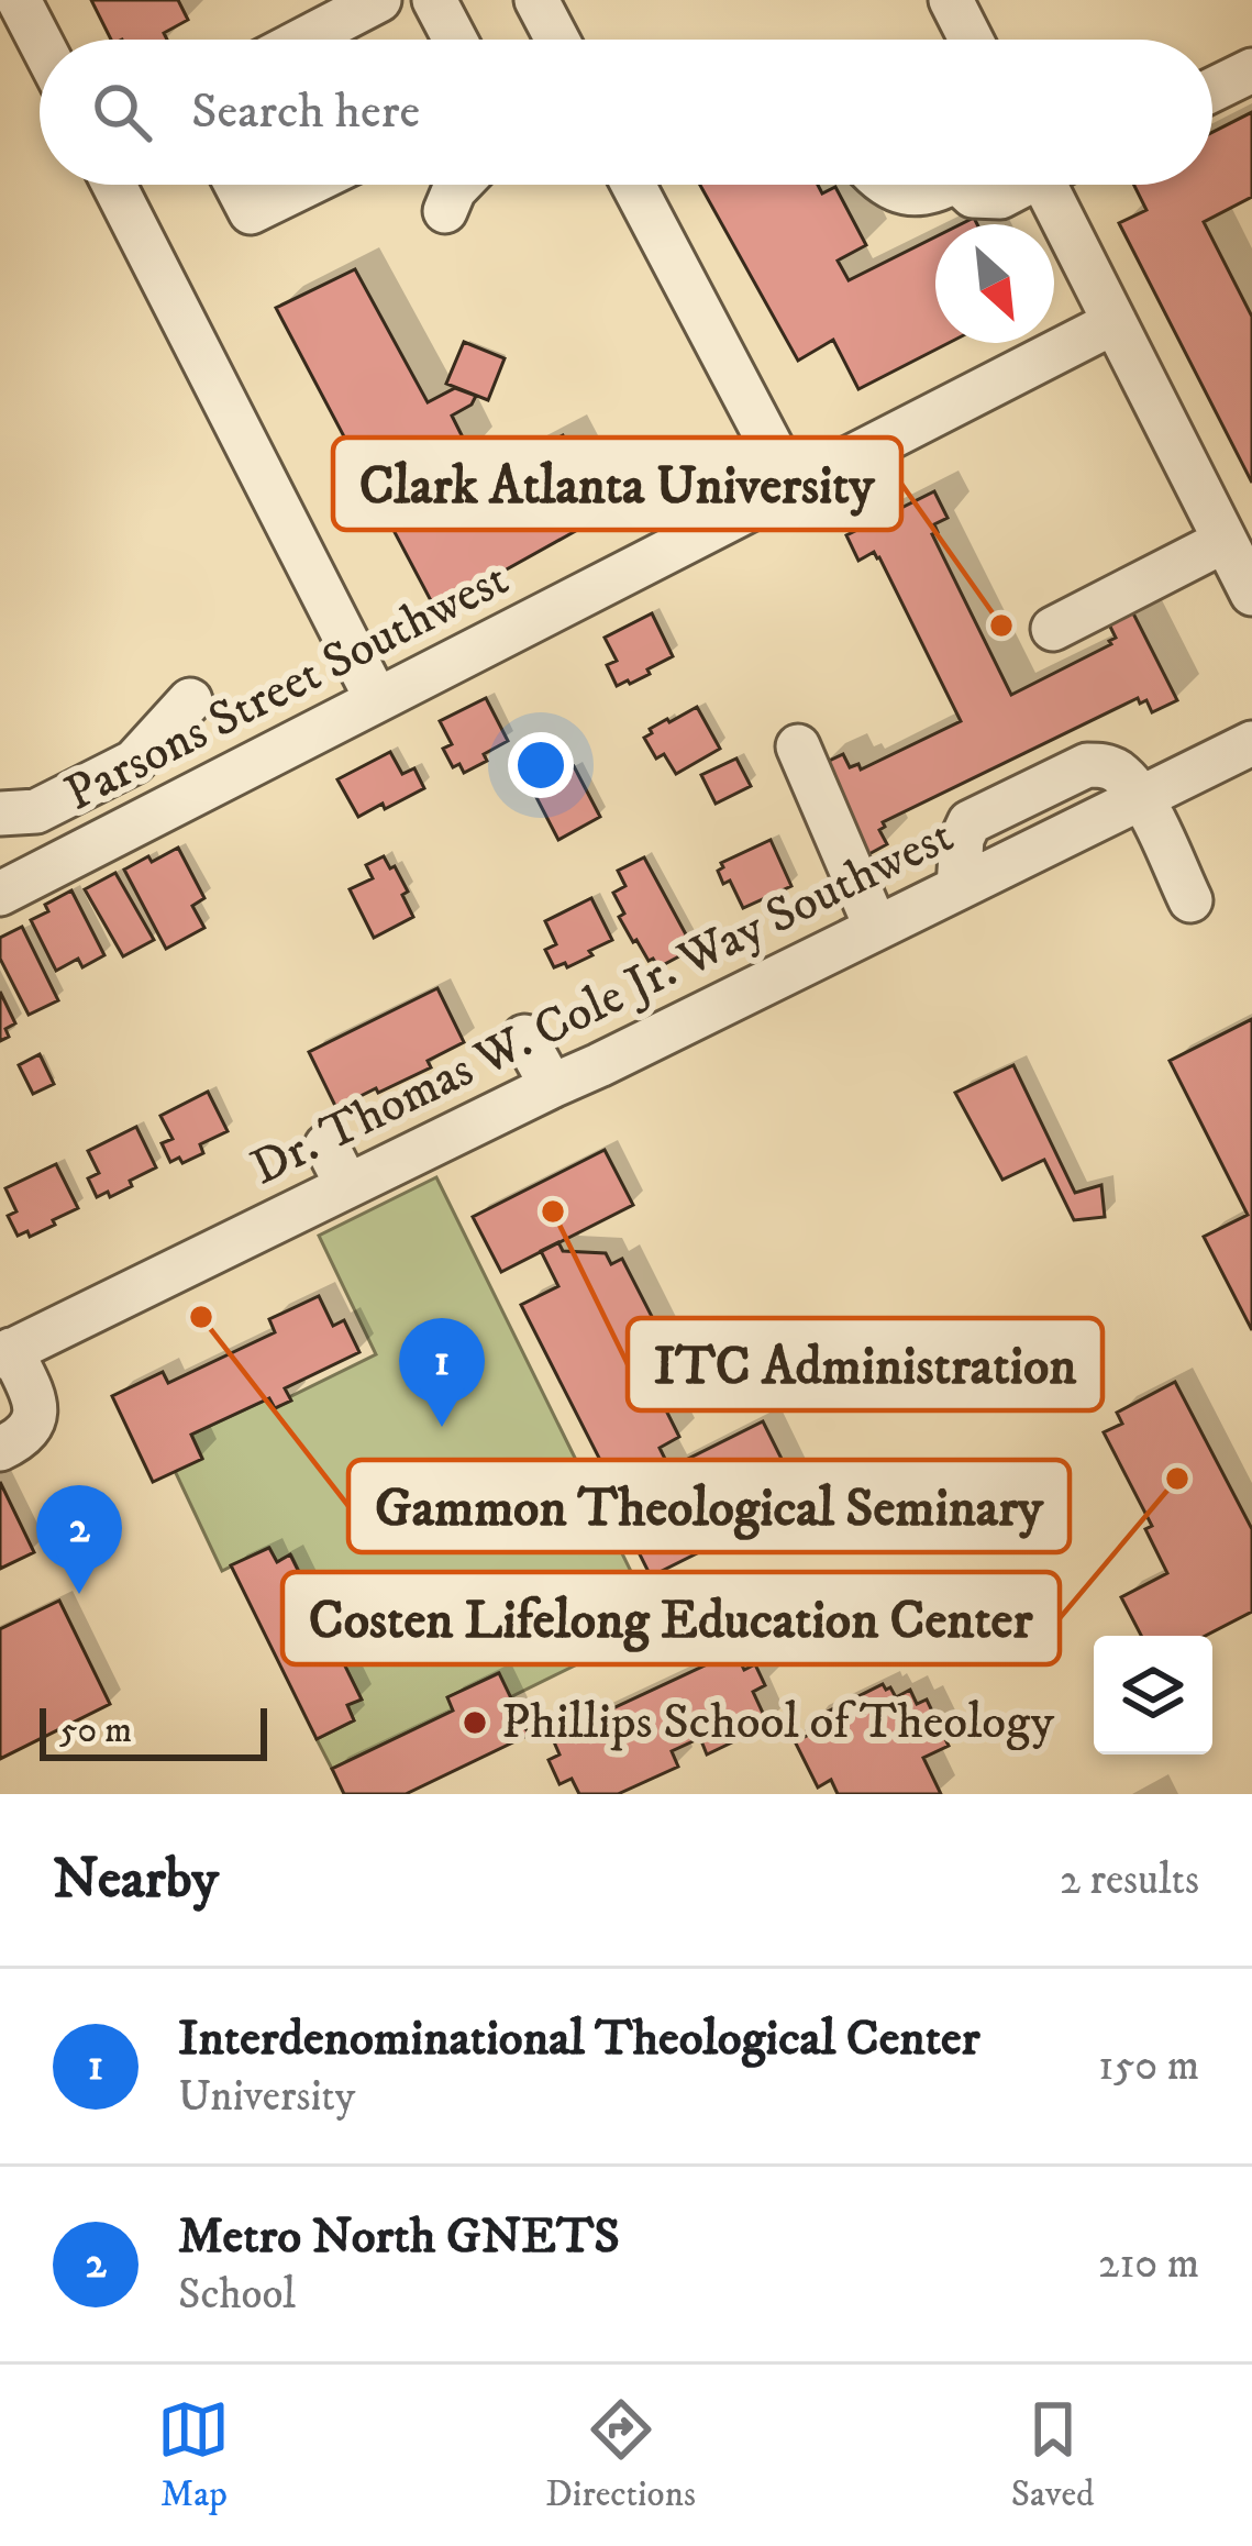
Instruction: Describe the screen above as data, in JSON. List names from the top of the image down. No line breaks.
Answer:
{"streets":{"street":["Parsons Street Southwest","Dr. Thomas W. Cole Jr. Way Southwest"]},"places":["Clark Atlanta University","ITC Administration","Gammon Theological Seminary","Costen Lifelong Education Center","Phillips School of Theology"],"scale_bar":"50 m","north":"bottom right","page":{"search":"Search here","pins":["1","2"],"scale":"50 m","heading":["Nearby","2 results"],"list":[{"mark":"1","name":"Interdenominational Theological Center","note":"University","value":"150 m"},{"mark":"2","name":"Metro North GNETS","note":"School","value":"210 m"}],"nav":["Map","Directions","Saved"]}}
